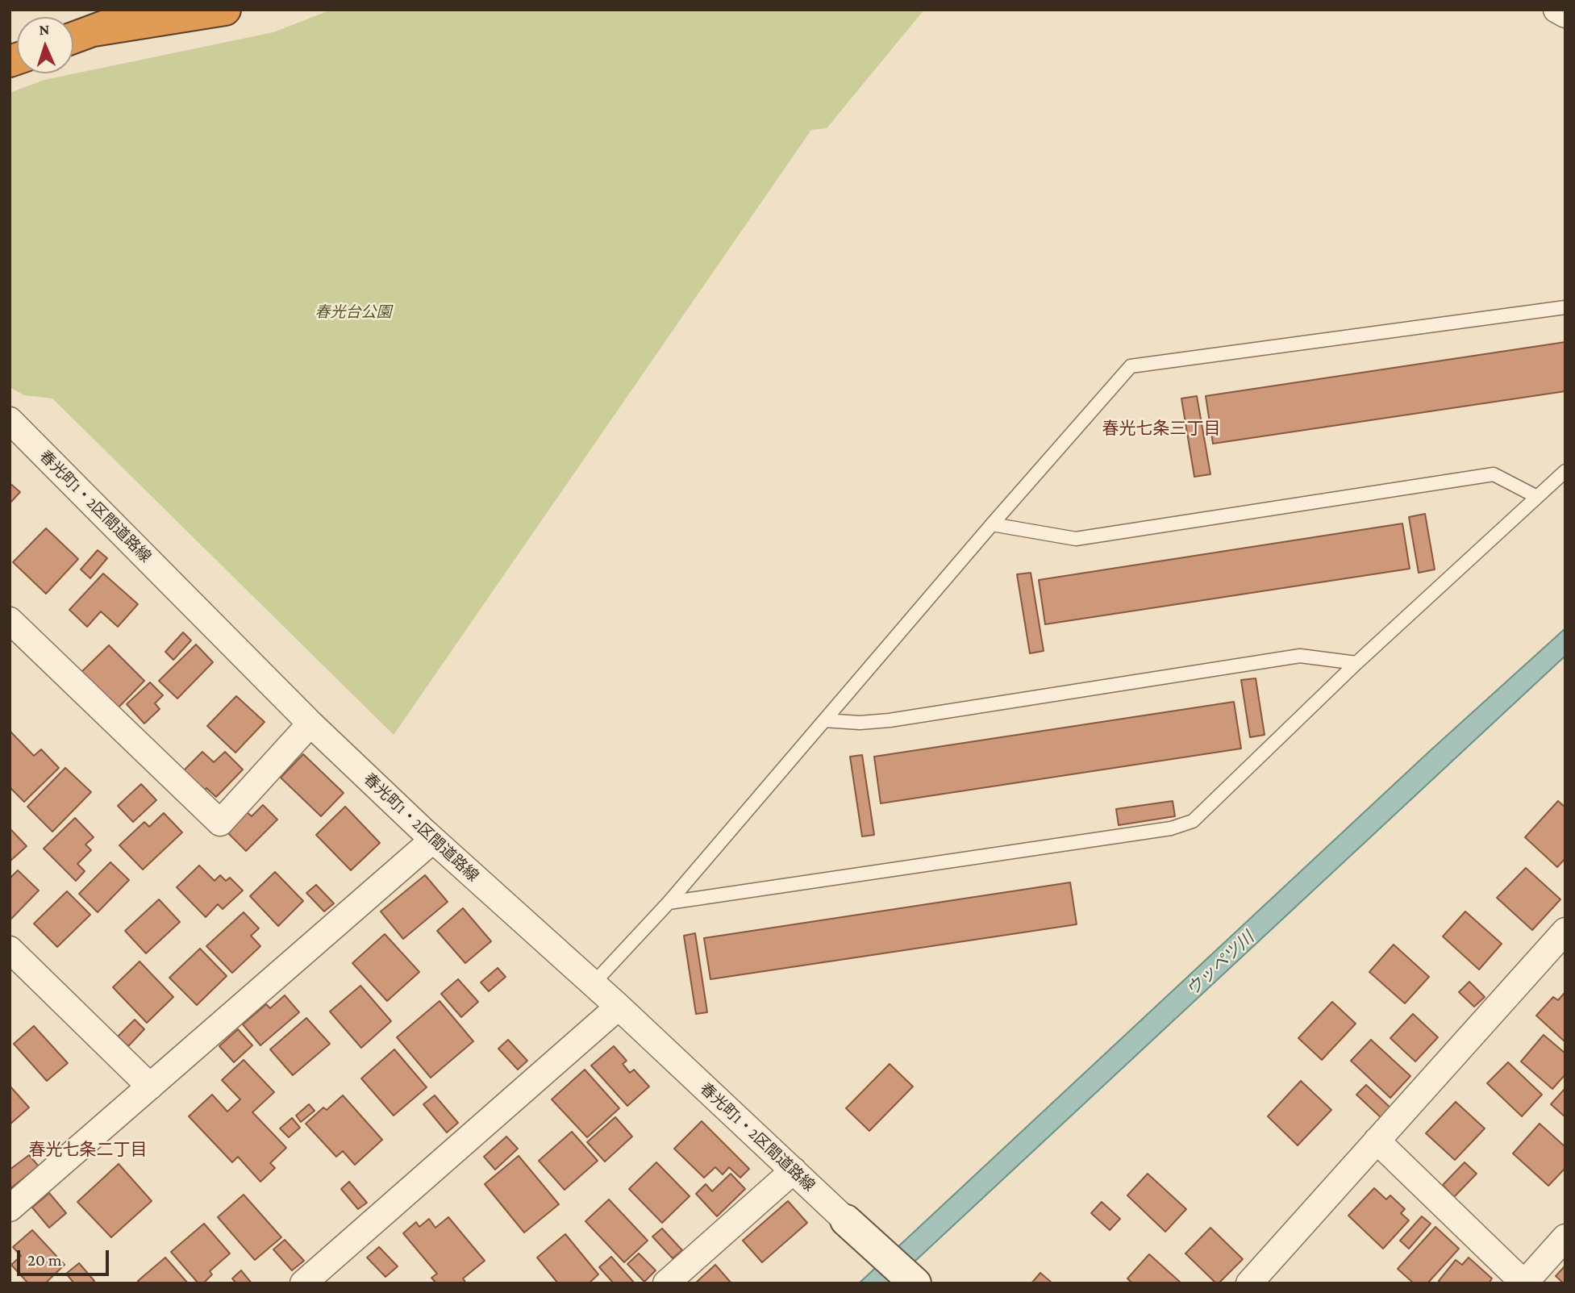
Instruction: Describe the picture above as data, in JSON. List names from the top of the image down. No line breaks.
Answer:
{"streets":{"street":["春光町1・2区間道路線"]},"districts":["春光七条三丁目","春光七条二丁目"],"water":["ウッペツ川"],"parks":["春光台公園"],"scale_bar":"20 m","north":"top"}
